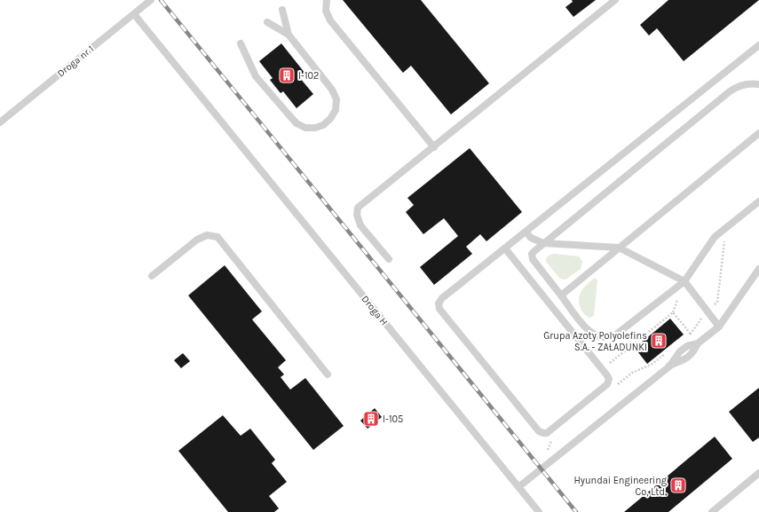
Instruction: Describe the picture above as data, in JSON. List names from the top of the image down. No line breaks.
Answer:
{"streets":{"lane":["Droga nr 1","Droga H"]},"crossings":[["Droga nr 1","Droga H"]],"places":{"building":["I-102","Grupa Azoty Polyolefins S.A. - ZAŁADUNKI","I-105","Hyundai Engineering Co, Ltd."]}}
